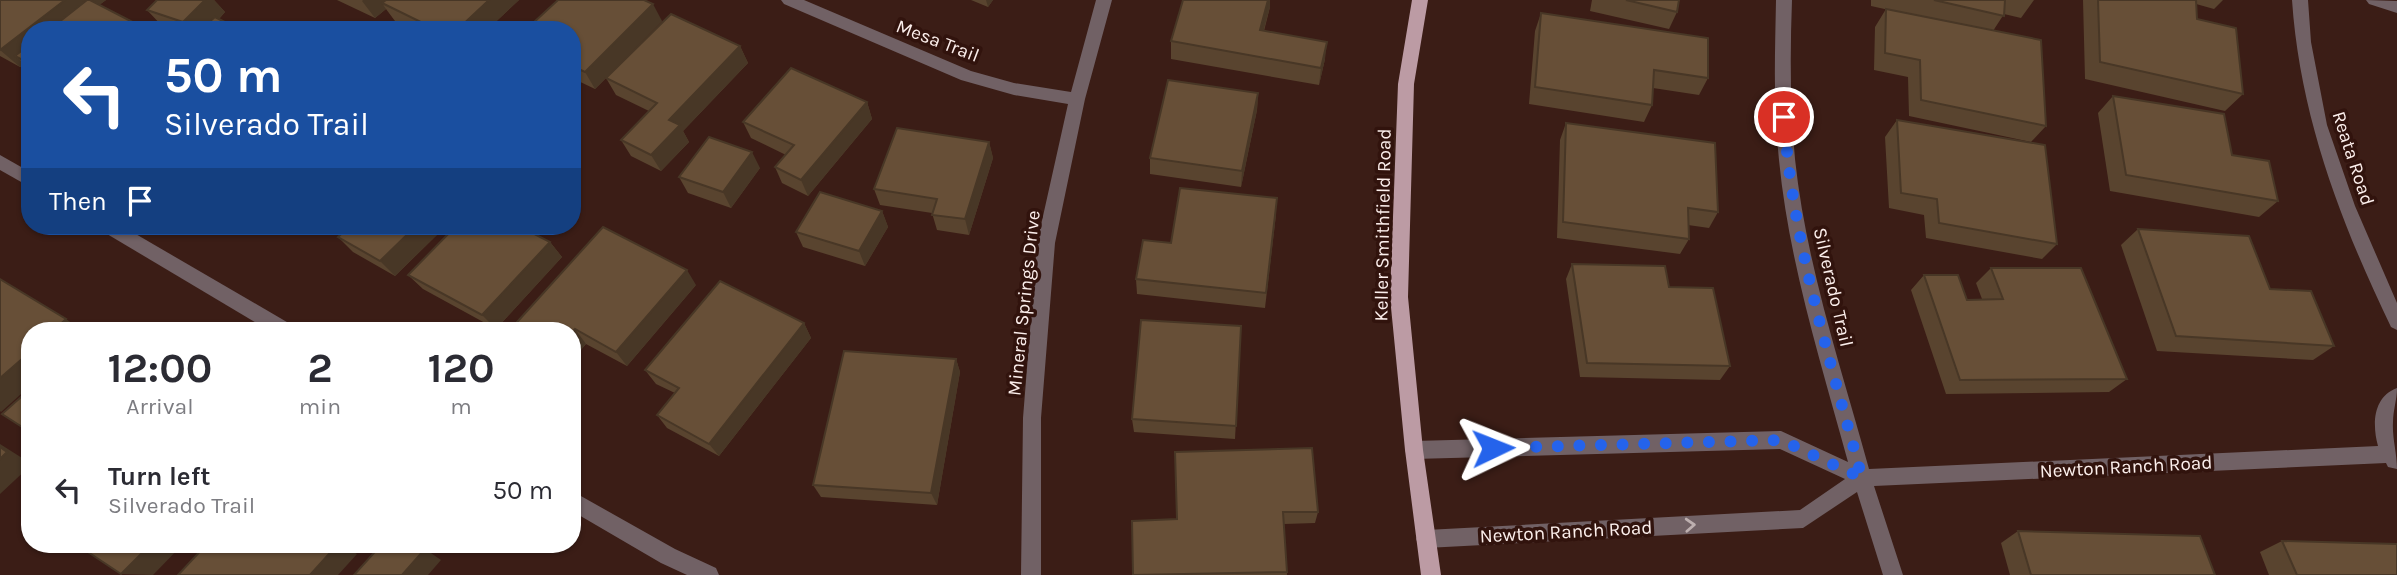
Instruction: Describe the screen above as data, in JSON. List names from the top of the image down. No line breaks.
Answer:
{"streets":{"main road":["Keller Smithfield Road"],"street":["Mesa Trail","Reata Road","Silverado Trail","Mineral Springs Drive","Newton Ranch Road"]},"crossings":[["Mesa Trail","Mineral Springs Drive"],["Keller Smithfield Road","Newton Ranch Road"],["Silverado Trail","Newton Ranch Road"]],"page":{"turn":["50 m","Silverado Trail"],"then":"Then","eta":["12:00","Arrival","2","min","120","m"],"list":[{"name":"Turn left","note":"Silverado Trail","value":"50 m"}]}}
